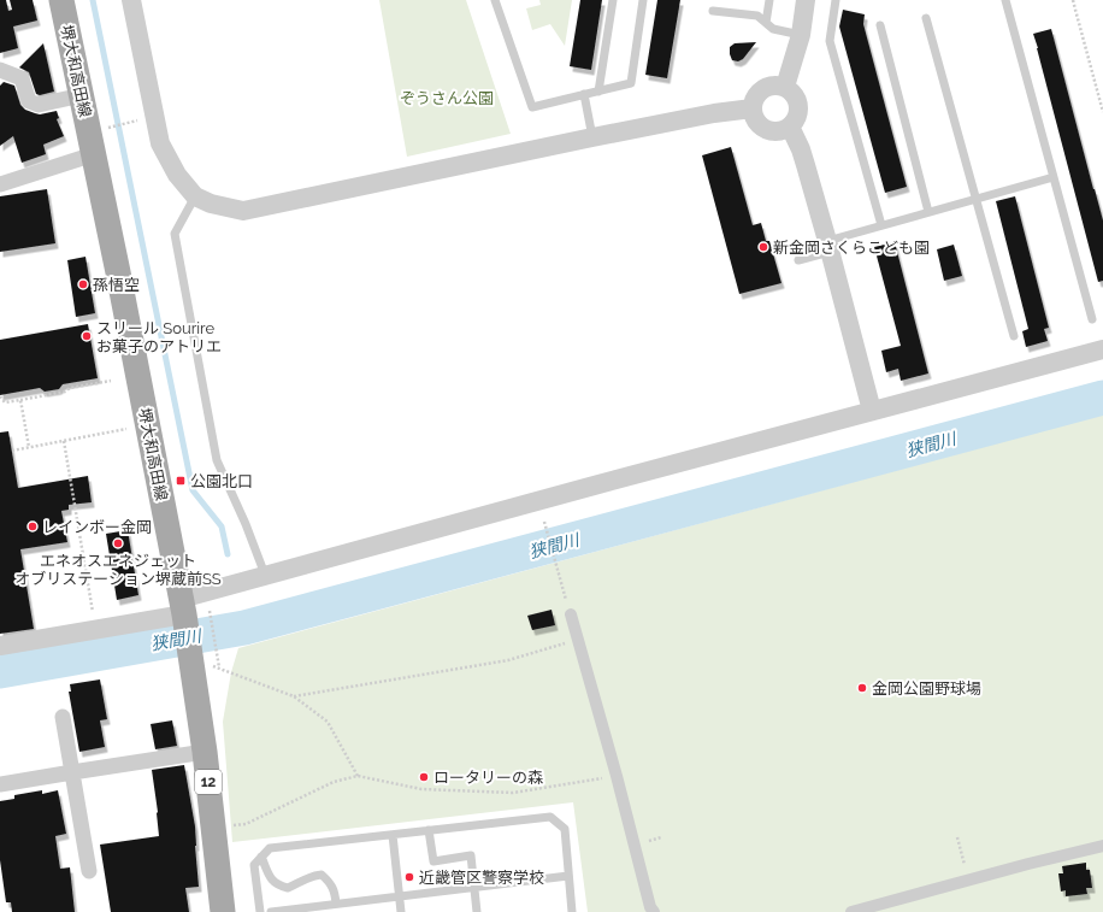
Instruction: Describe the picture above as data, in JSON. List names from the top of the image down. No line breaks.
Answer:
{"streets":{"main road":["堺大和高田線","12"]},"water":["狭間川"],"parks":["ぞうさん公園"],"places":{"other":["新金岡さくらこども園","孫悟空","スリール Sourire お菓子のアトリエ","レインボー金岡","エネオスエネジェット オブリステーション堺蔵前SS","金岡公園野球場","ロータリーの森","近畿管区警察学校"],"transit":["公園北口"]}}
